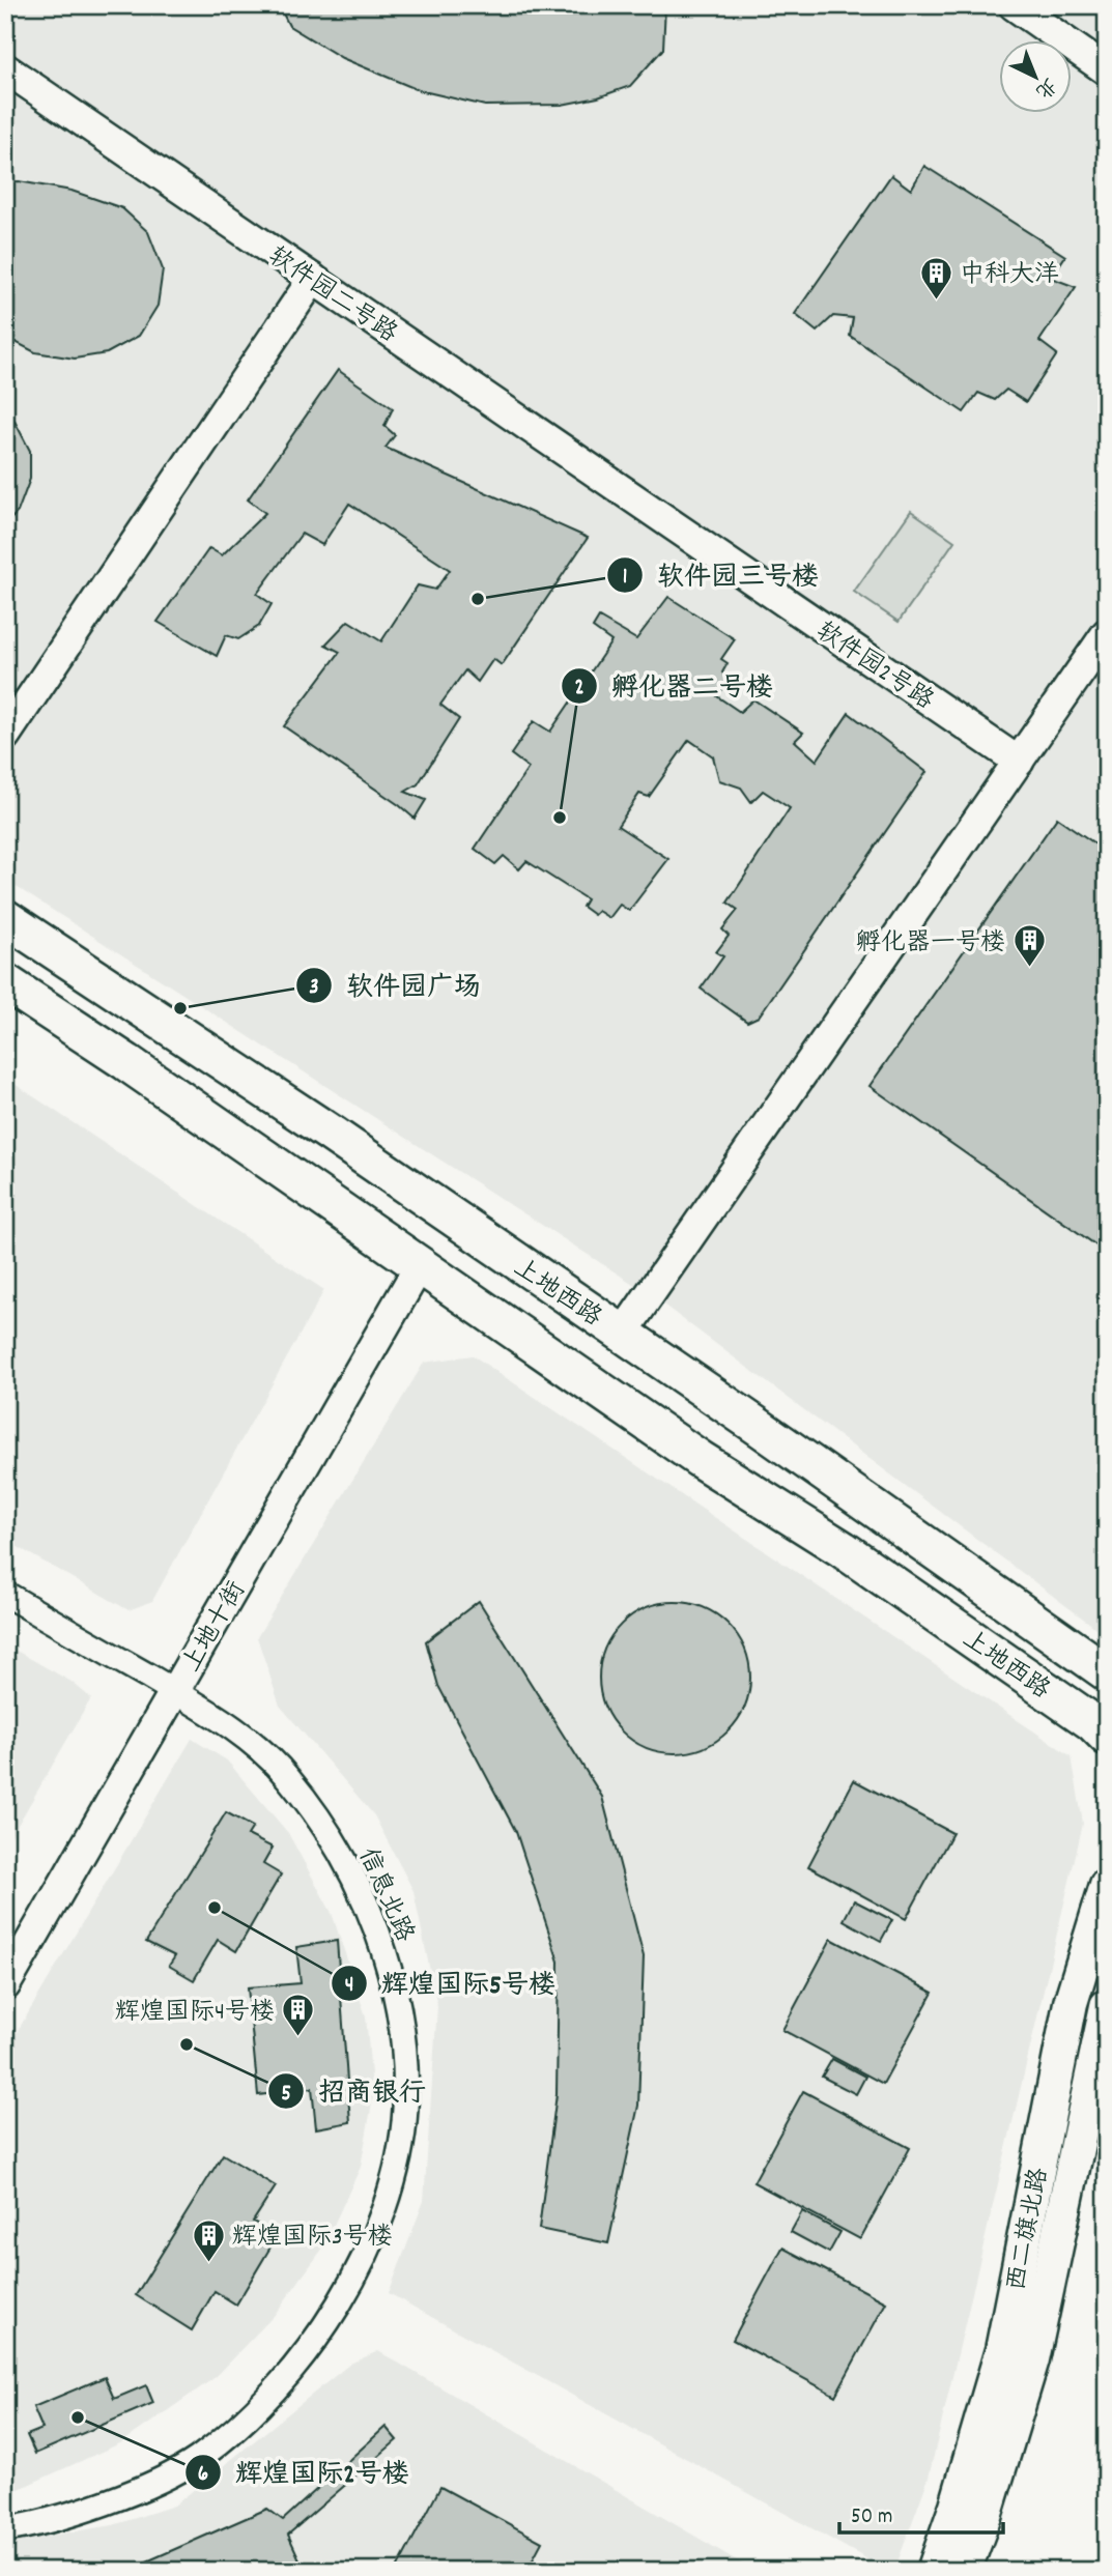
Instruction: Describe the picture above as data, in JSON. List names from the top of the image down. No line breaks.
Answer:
{"streets":{"main road":["上地西路","西二旗北路"],"street":["软件园二号路","软件园2号路","上地十街","信息北路"]},"crossings":[["软件园二号路","软件园2号路"],["上地西路","上地十街"],["上地十街","信息北路"]],"places":{"building":["中科大洋","孵化器一号楼","辉煌国际4号楼","辉煌国际3号楼"],"other":["软件园三号楼","孵化器二号楼","软件园广场","辉煌国际5号楼","招商银行","辉煌国际2号楼"]},"scale_bar":"50 m","north":"bottom right"}
